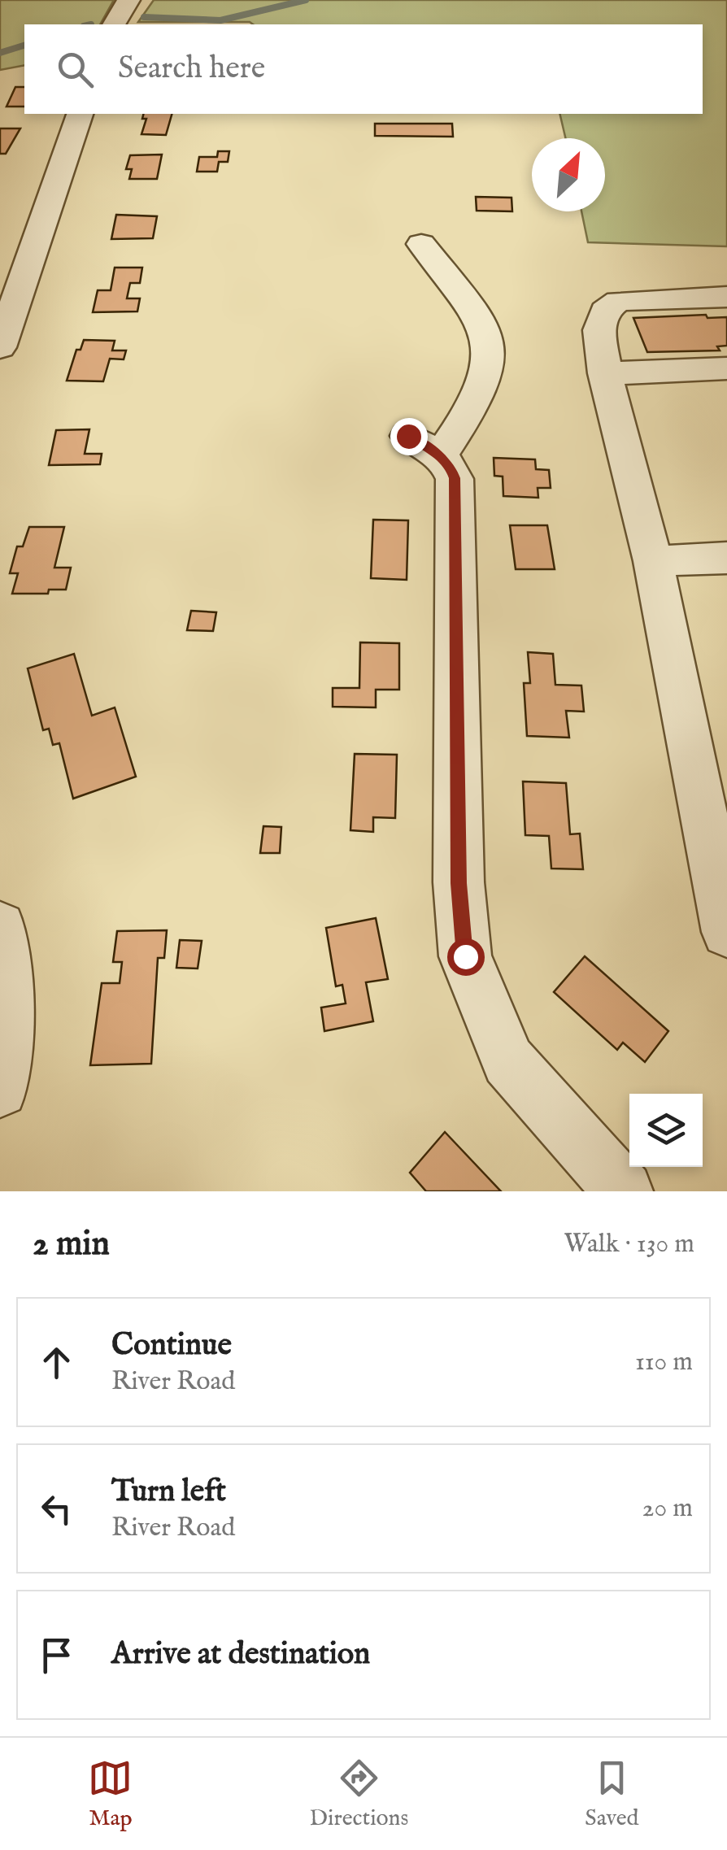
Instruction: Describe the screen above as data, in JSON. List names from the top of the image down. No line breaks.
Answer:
{"north":"top right","page":{"search":"Search here","heading":["2 min","Walk · 130 m"],"list":[["Continue","River Road","110 m"],["Turn left","River Road","20 m"],"Arrive at destination"],"nav":["Map","Directions","Saved"]}}
